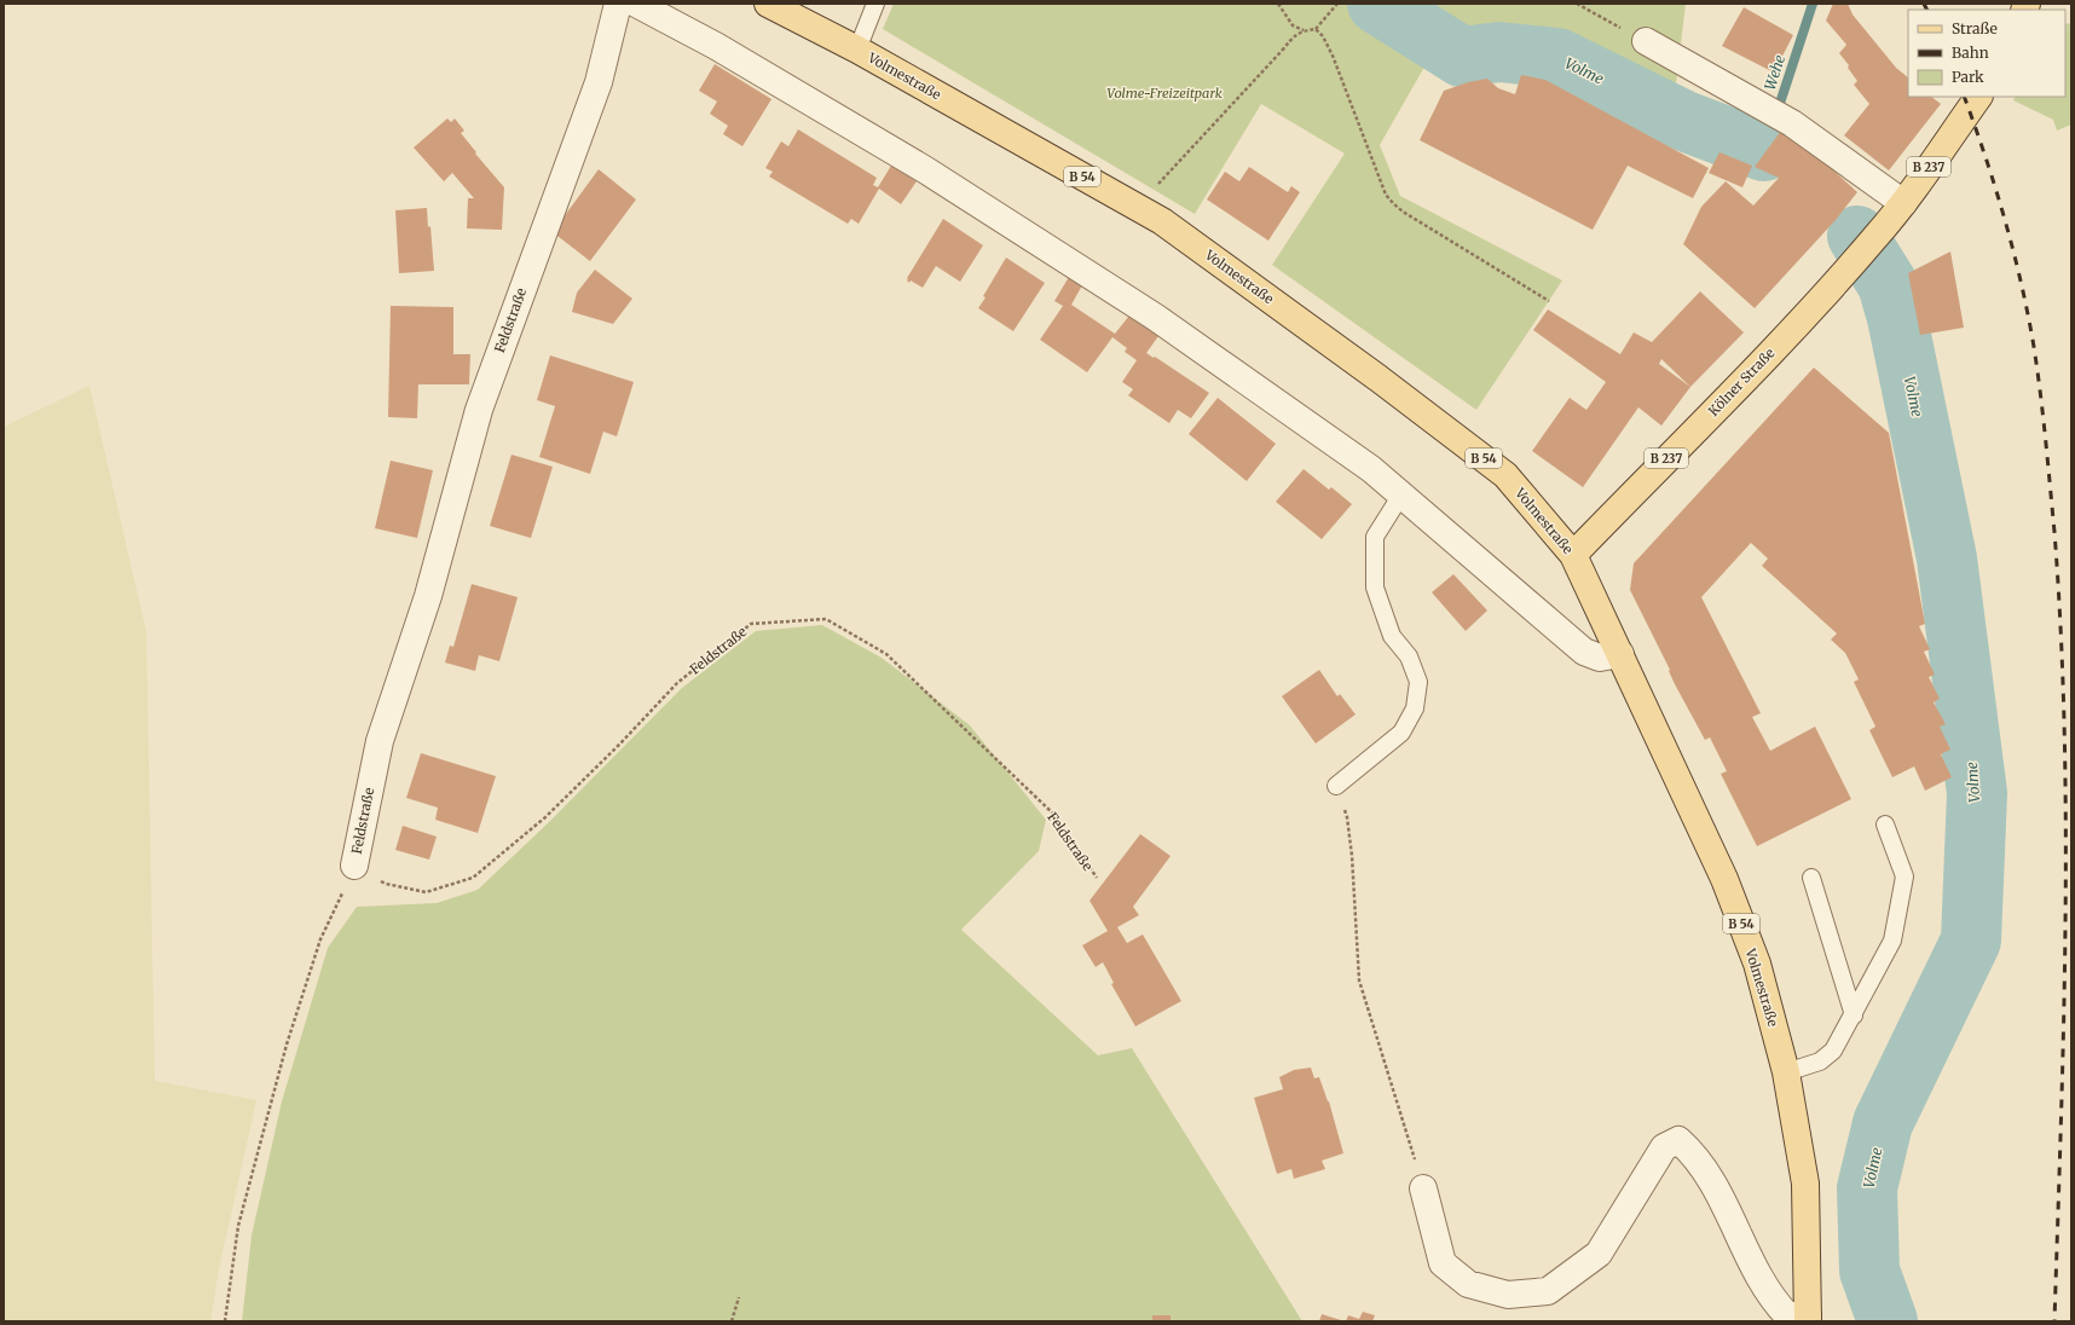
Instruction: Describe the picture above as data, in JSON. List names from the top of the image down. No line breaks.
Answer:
{"streets":{"main road":["Volmestraße","B 237","B 54","Kölner Straße"],"street":["Feldstraße"]},"crossings":[["Volmestraße","Kölner Straße"]],"water":["Volme","Wehe"],"parks":["Volme-Freizeitpark"],"legend":["Straße","Bahn","Park"]}
